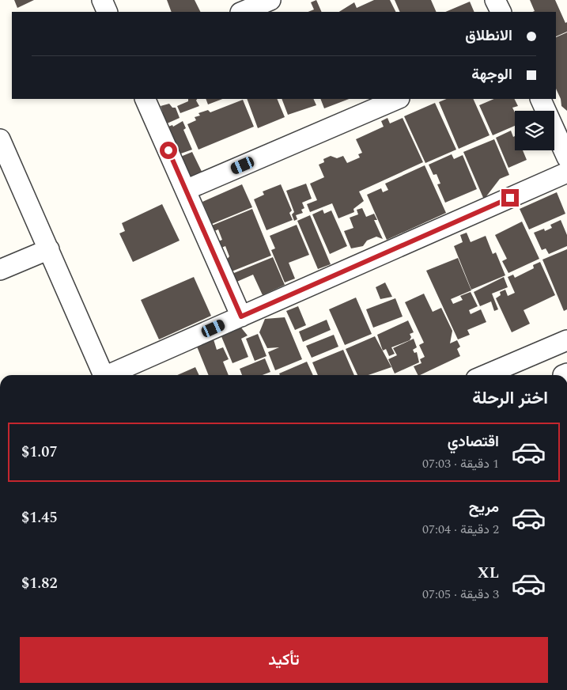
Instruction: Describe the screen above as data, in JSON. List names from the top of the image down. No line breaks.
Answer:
{"page":{"banner":["الانطلاق","الوجهة"],"heading":"اختر الرحلة","list":[{"name":"اقتصادي","note":"1 دقيقة · 07:03","value":"$1.07"},{"name":"مريح","note":"2 دقيقة · 07:04","value":"$1.45"},{"name":"XL","note":"3 دقيقة · 07:05","value":"$1.82"}],"buttons":"تأكيد"}}
